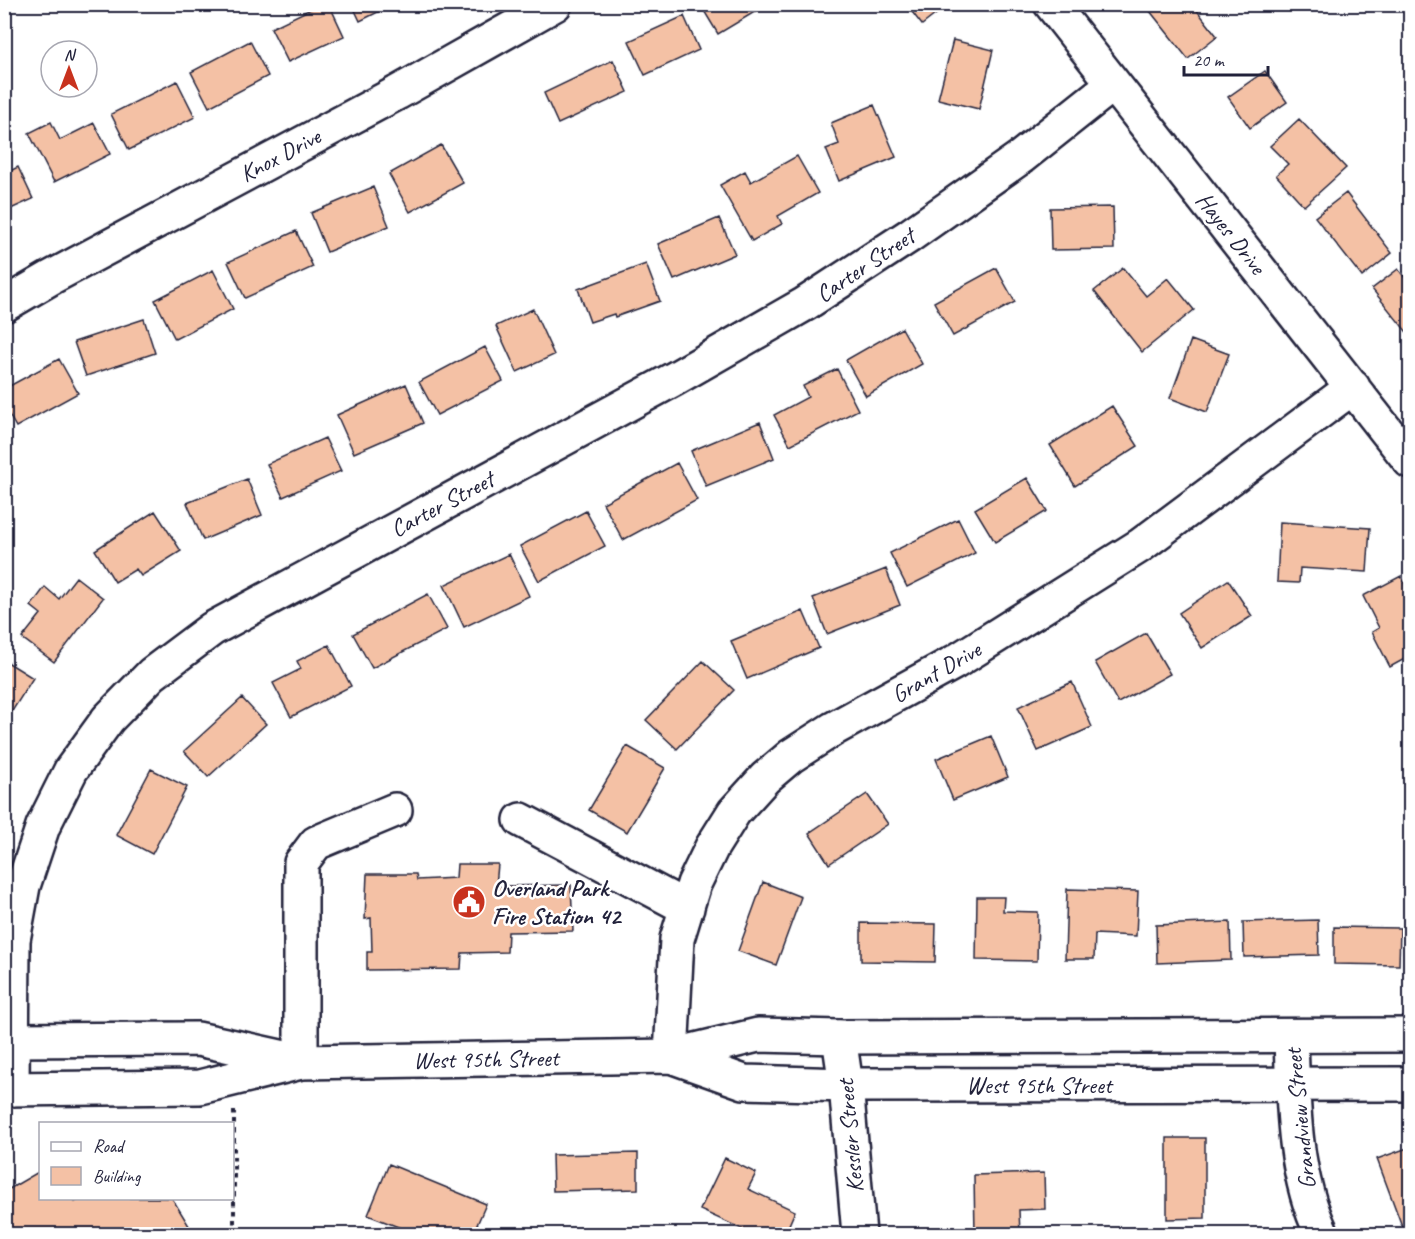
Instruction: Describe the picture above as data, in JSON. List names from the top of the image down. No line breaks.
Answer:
{"streets":{"street":["Knox Drive","Hayes Drive","Carter Street","Grant Drive","West 95th Street","Grandview Street","Kessler Street"]},"crossings":[["Hayes Drive","Carter Street"],["Hayes Drive","Grant Drive"],["Carter Street","West 95th Street"],["Grant Drive","West 95th Street"],["West 95th Street","Grandview Street"],["West 95th Street","Kessler Street"]],"places":{"public building":["Overland Park Fire Station 42"]},"legend":["Road","Building"],"scale_bar":"20 m","north":"top"}
